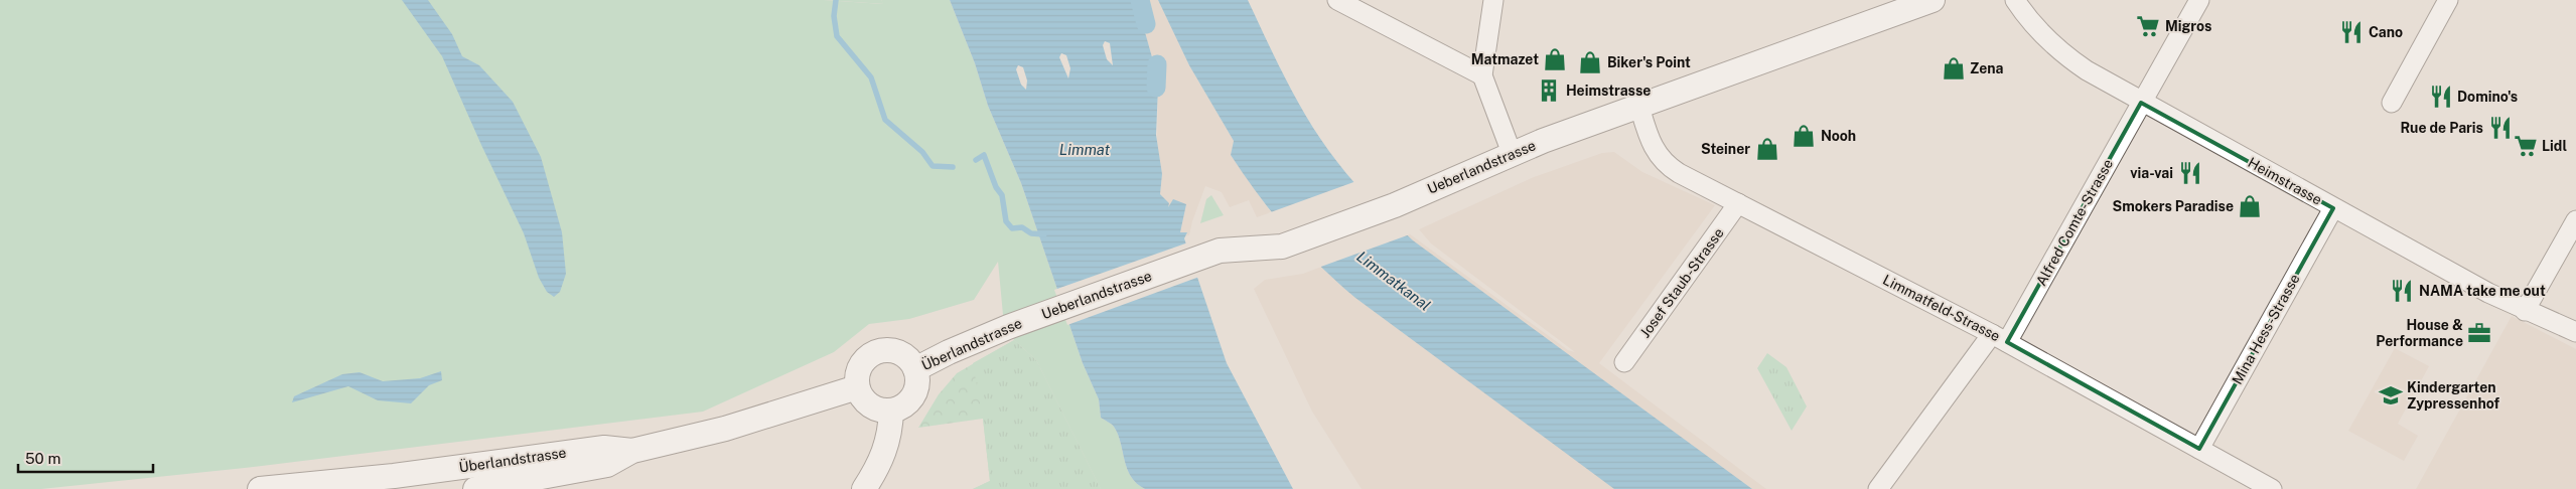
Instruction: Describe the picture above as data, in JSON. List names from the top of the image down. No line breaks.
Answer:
{"streets":{"main road":["Ueberlandstrasse","Überlandstrasse"],"street":["Heimstrasse","Alfred Comte-Strasse","Josef Staub-Strasse","Limmatfeld-Strasse","Mina Hess-Strasse"]},"crossings":[["Ueberlandstrasse","Limmatfeld-Strasse"],["Ueberlandstrasse","Überlandstrasse"],["Heimstrasse","Alfred Comte-Strasse"],["Heimstrasse","Mina Hess-Strasse"],["Alfred Comte-Strasse","Limmatfeld-Strasse"],["Josef Staub-Strasse","Limmatfeld-Strasse"],["Limmatfeld-Strasse","Mina Hess-Strasse"]],"water":["Limmat","Limmatkanal"],"places":{"supermarket":["Migros","Lidl"],"restaurant":["Cano","Domino's","Rue de Paris","via-vai","NAMA take me out"],"shop":["Matmazet","Biker's Point","Zena","Nooh","Steiner","Smokers Paradise"],"building":["Heimstrasse"],"office":["House & Performance"],"school or university":["Kindergarten Zypressenhof"]},"scale_bar":"50 m"}
